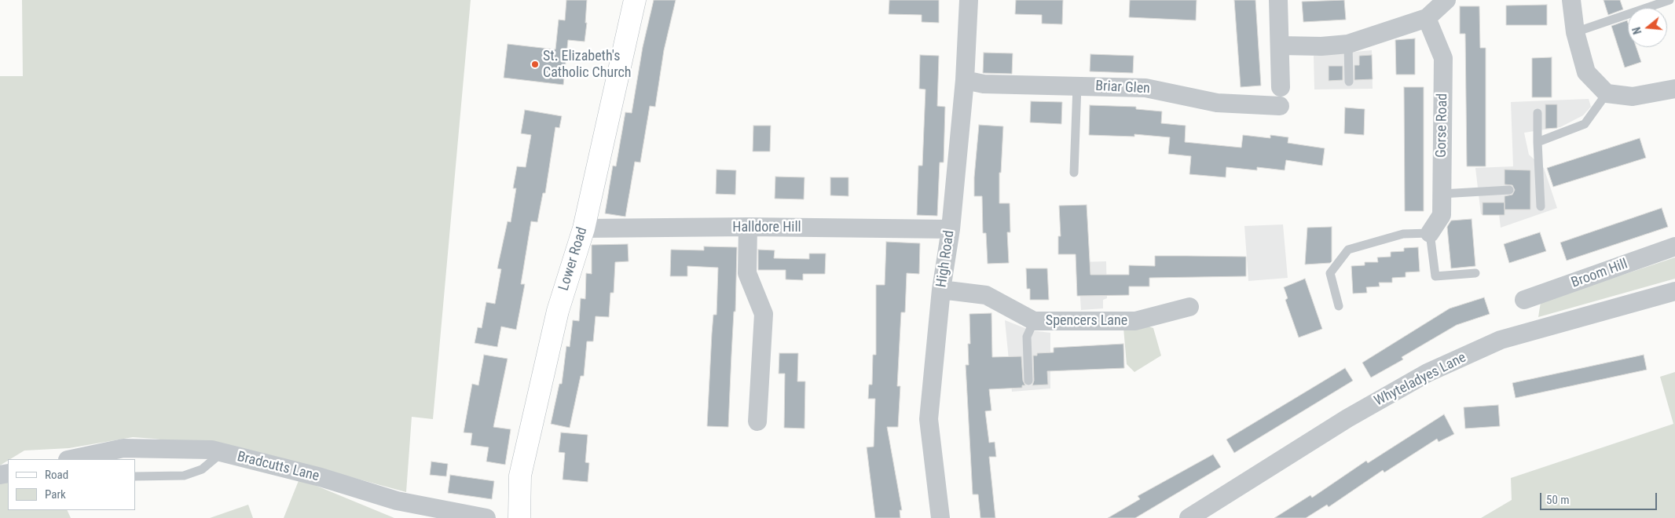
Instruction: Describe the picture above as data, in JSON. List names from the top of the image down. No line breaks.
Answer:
{"streets":{"street":["Briar Glen","Gorse Road","Halldore Hill","Lower Road","High Road","Broom Hill","Spencers Lane","Whyteladyes Lane","Bradcutts Lane"]},"crossings":[["Briar Glen","High Road"],["Halldore Hill","Lower Road"],["Halldore Hill","High Road"],["High Road","Spencers Lane"]],"places":["St. Elizabeth's Catholic Church"],"legend":["Road","Park"],"scale_bar":"50 m","north":"left"}
